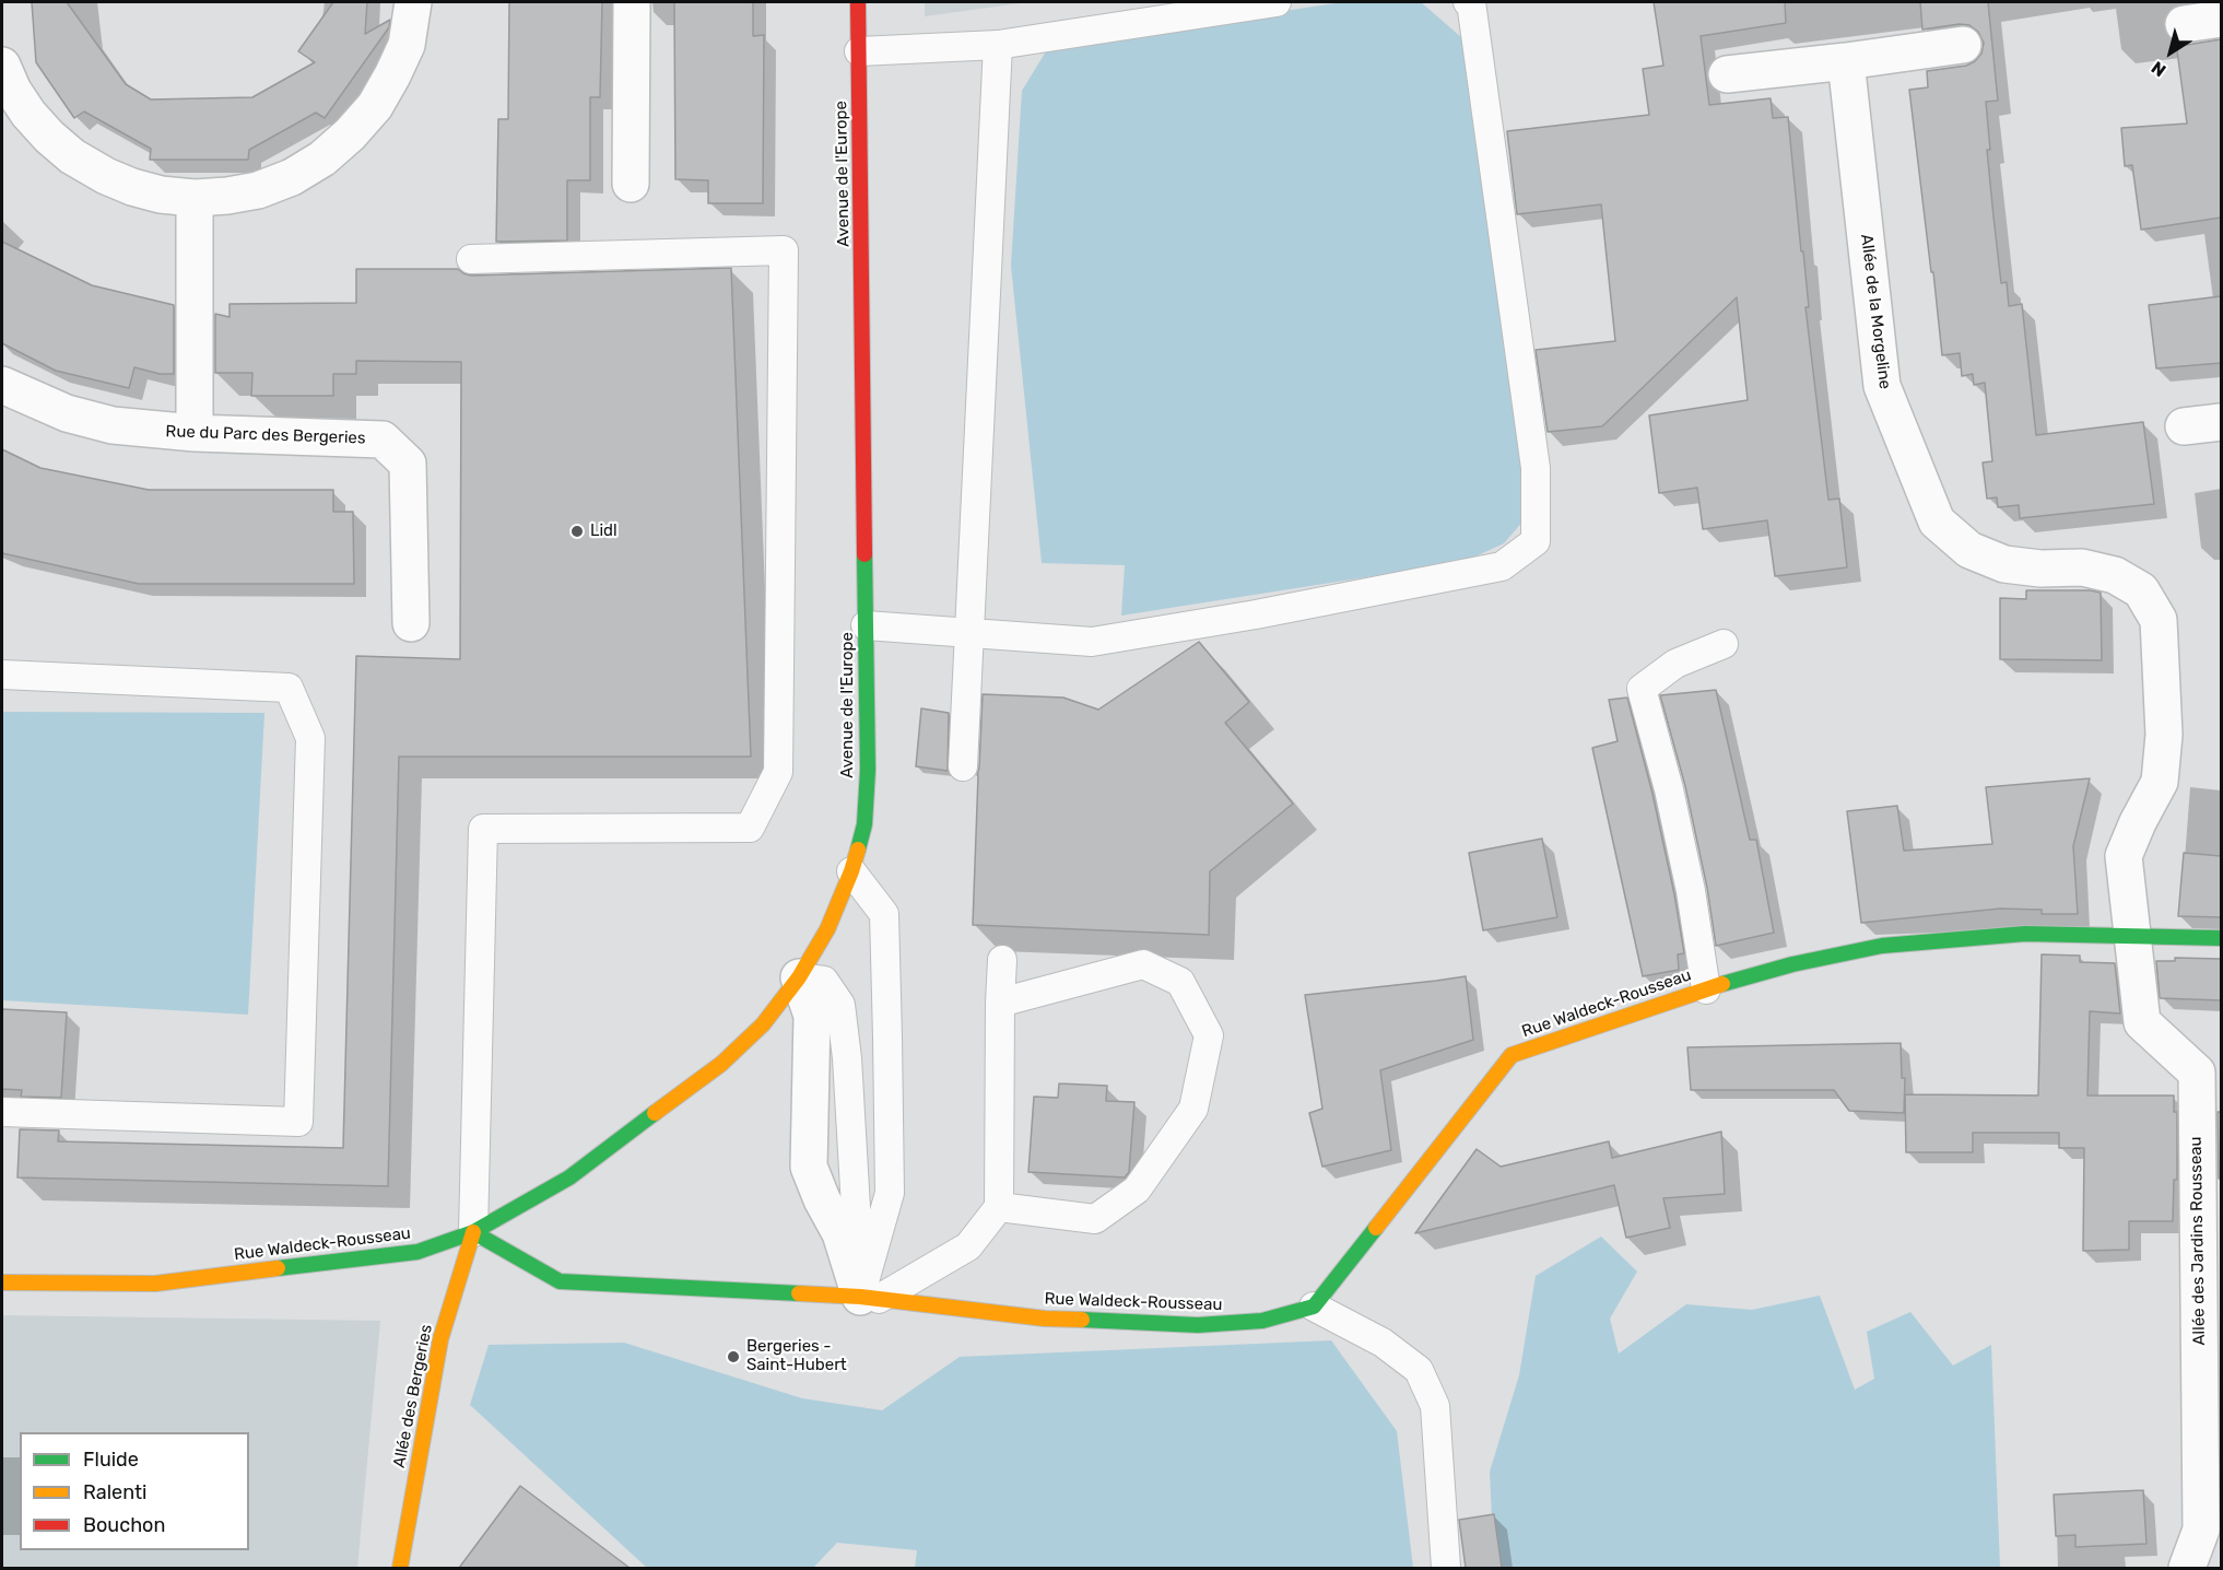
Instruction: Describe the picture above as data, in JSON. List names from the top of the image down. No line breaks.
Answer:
{"streets":{"street":["Avenue de l'Europe","Allée de la Morgeline","Rue du Parc des Bergeries","Rue Waldeck-Rousseau","Allée des Jardins Rousseau","Allée des Bergeries"]},"crossings":[["Avenue de l'Europe","Rue Waldeck-Rousseau"],["Avenue de l'Europe","Allée des Bergeries"],["Allée de la Morgeline","Rue Waldeck-Rousseau"],["Allée de la Morgeline","Allée des Jardins Rousseau"],["Rue Waldeck-Rousseau","Allée des Jardins Rousseau"],["Rue Waldeck-Rousseau","Allée des Bergeries"]],"places":["Lidl","Bergeries - Saint-Hubert"],"legend":["Fluide","Ralenti","Bouchon"],"north":"bottom left"}
